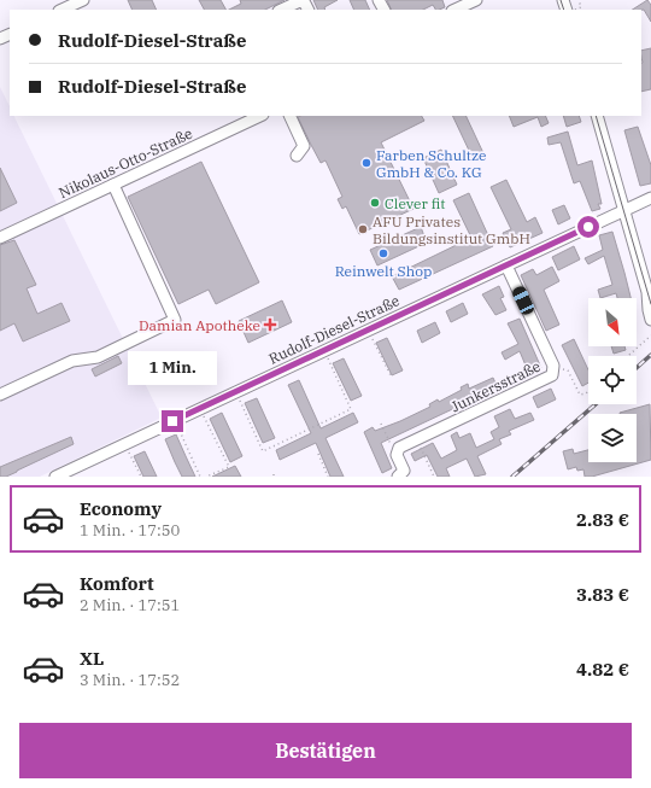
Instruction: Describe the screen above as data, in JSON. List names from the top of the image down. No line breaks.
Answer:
{"streets":{"street":["Nikolaus-Otto-Straße","Rudolf-Diesel-Straße","Junkersstraße"]},"crossings":[["Rudolf-Diesel-Straße","Junkersstraße"]],"places":{"other":["Farben Schultze GmbH & Co. KG","Clever fit","AFU Privates Bildungsinstitut GmbH","Reinwelt Shop"],"health":["Damian Apotheke"]},"north":"bottom right","page":{"banner":["Rudolf-Diesel-Straße","Rudolf-Diesel-Straße"],"bubble":"1 Min.","list":[{"name":"Economy","note":"1 Min. · 17:50","value":"2.83 €"},{"name":"Komfort","note":"2 Min. · 17:51","value":"3.83 €"},{"name":"XL","note":"3 Min. · 17:52","value":"4.82 €"}],"buttons":"Bestätigen"}}
